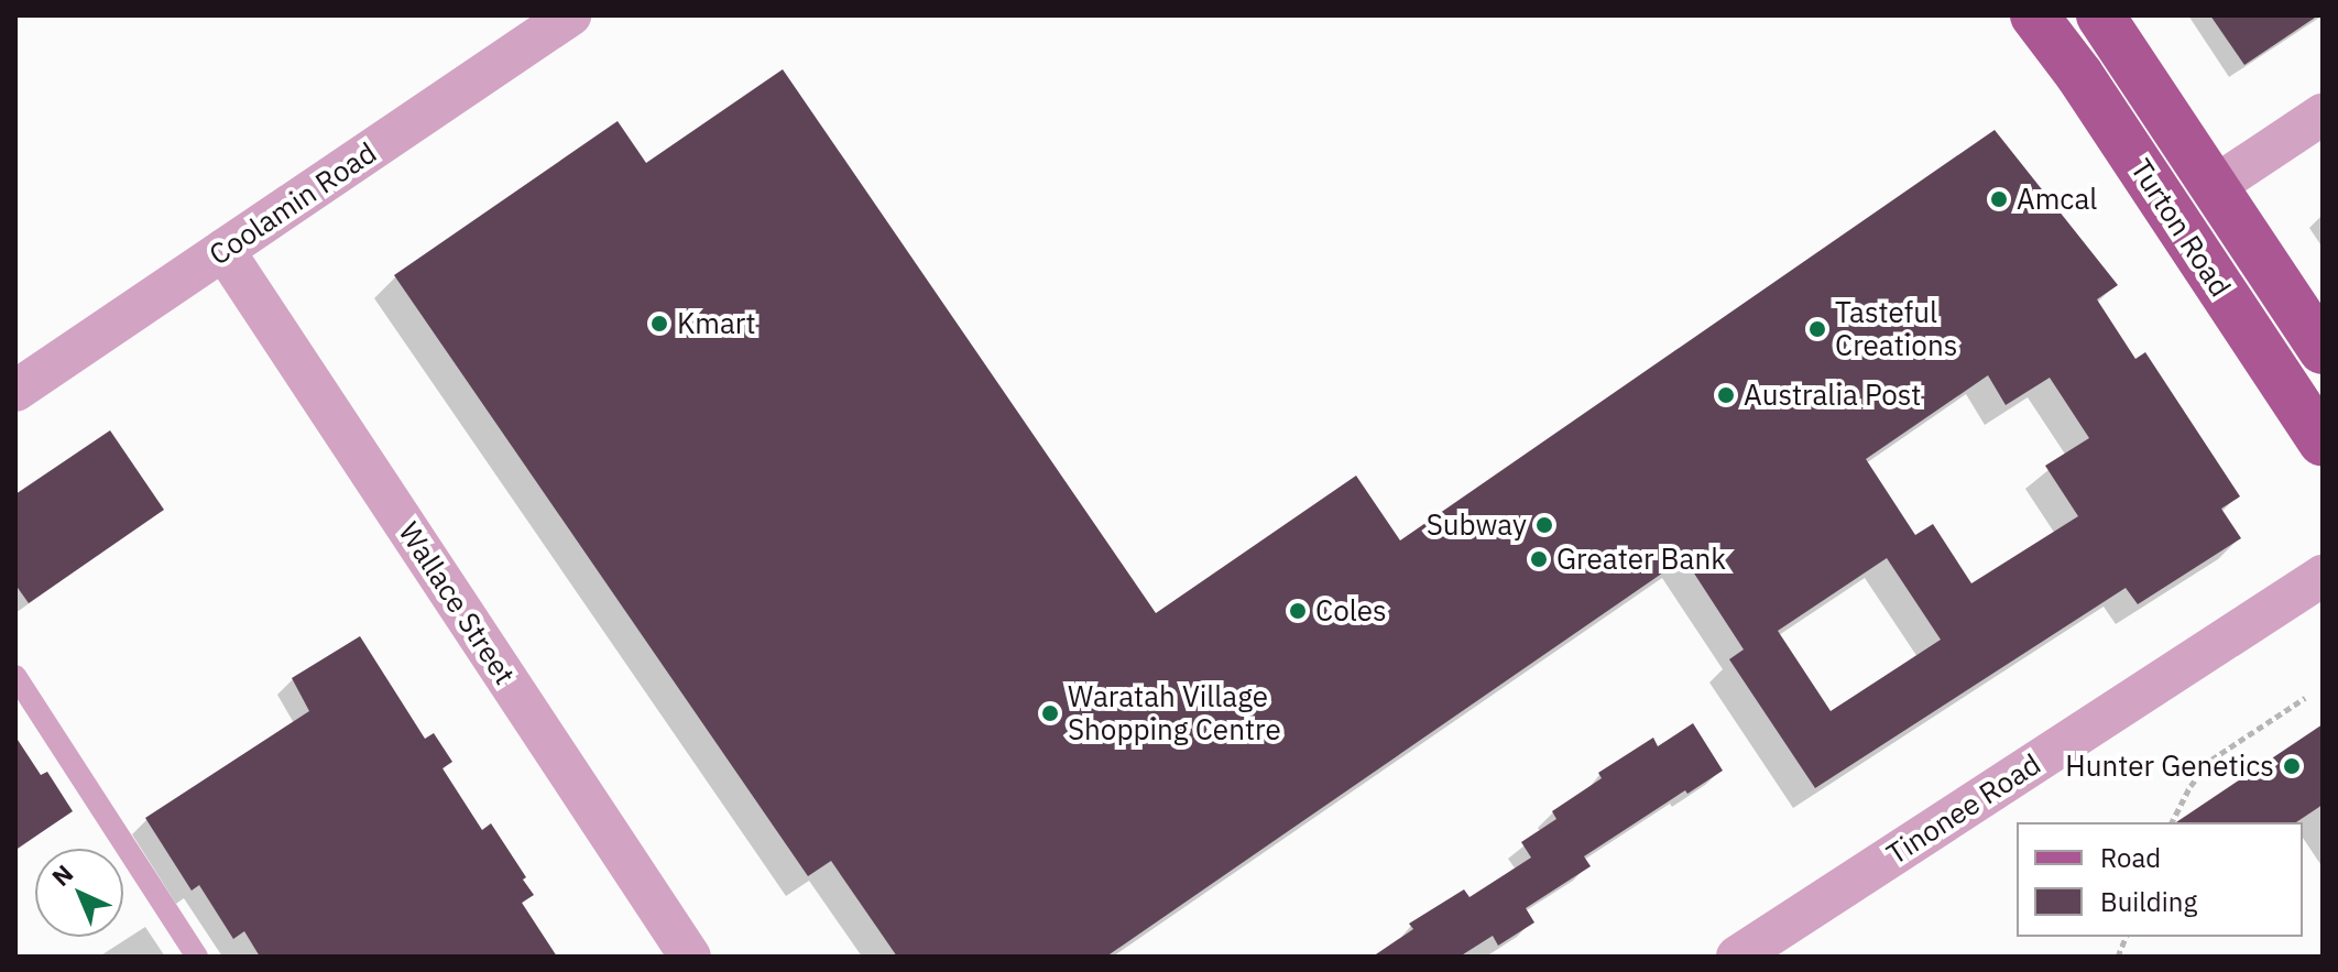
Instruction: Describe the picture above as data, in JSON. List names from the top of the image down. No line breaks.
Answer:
{"streets":{"main road":["Turton Road"],"street":["Coolamin Road","Wallace Street","Tinonee Road"]},"crossings":[["Coolamin Road","Wallace Street"]],"places":["Amcal","Kmart","Tasteful Creations","Australia Post","Subway","Greater Bank","Coles","Waratah Village Shopping Centre","Hunter Genetics"],"legend":["Road","Building"],"north":"top left"}
